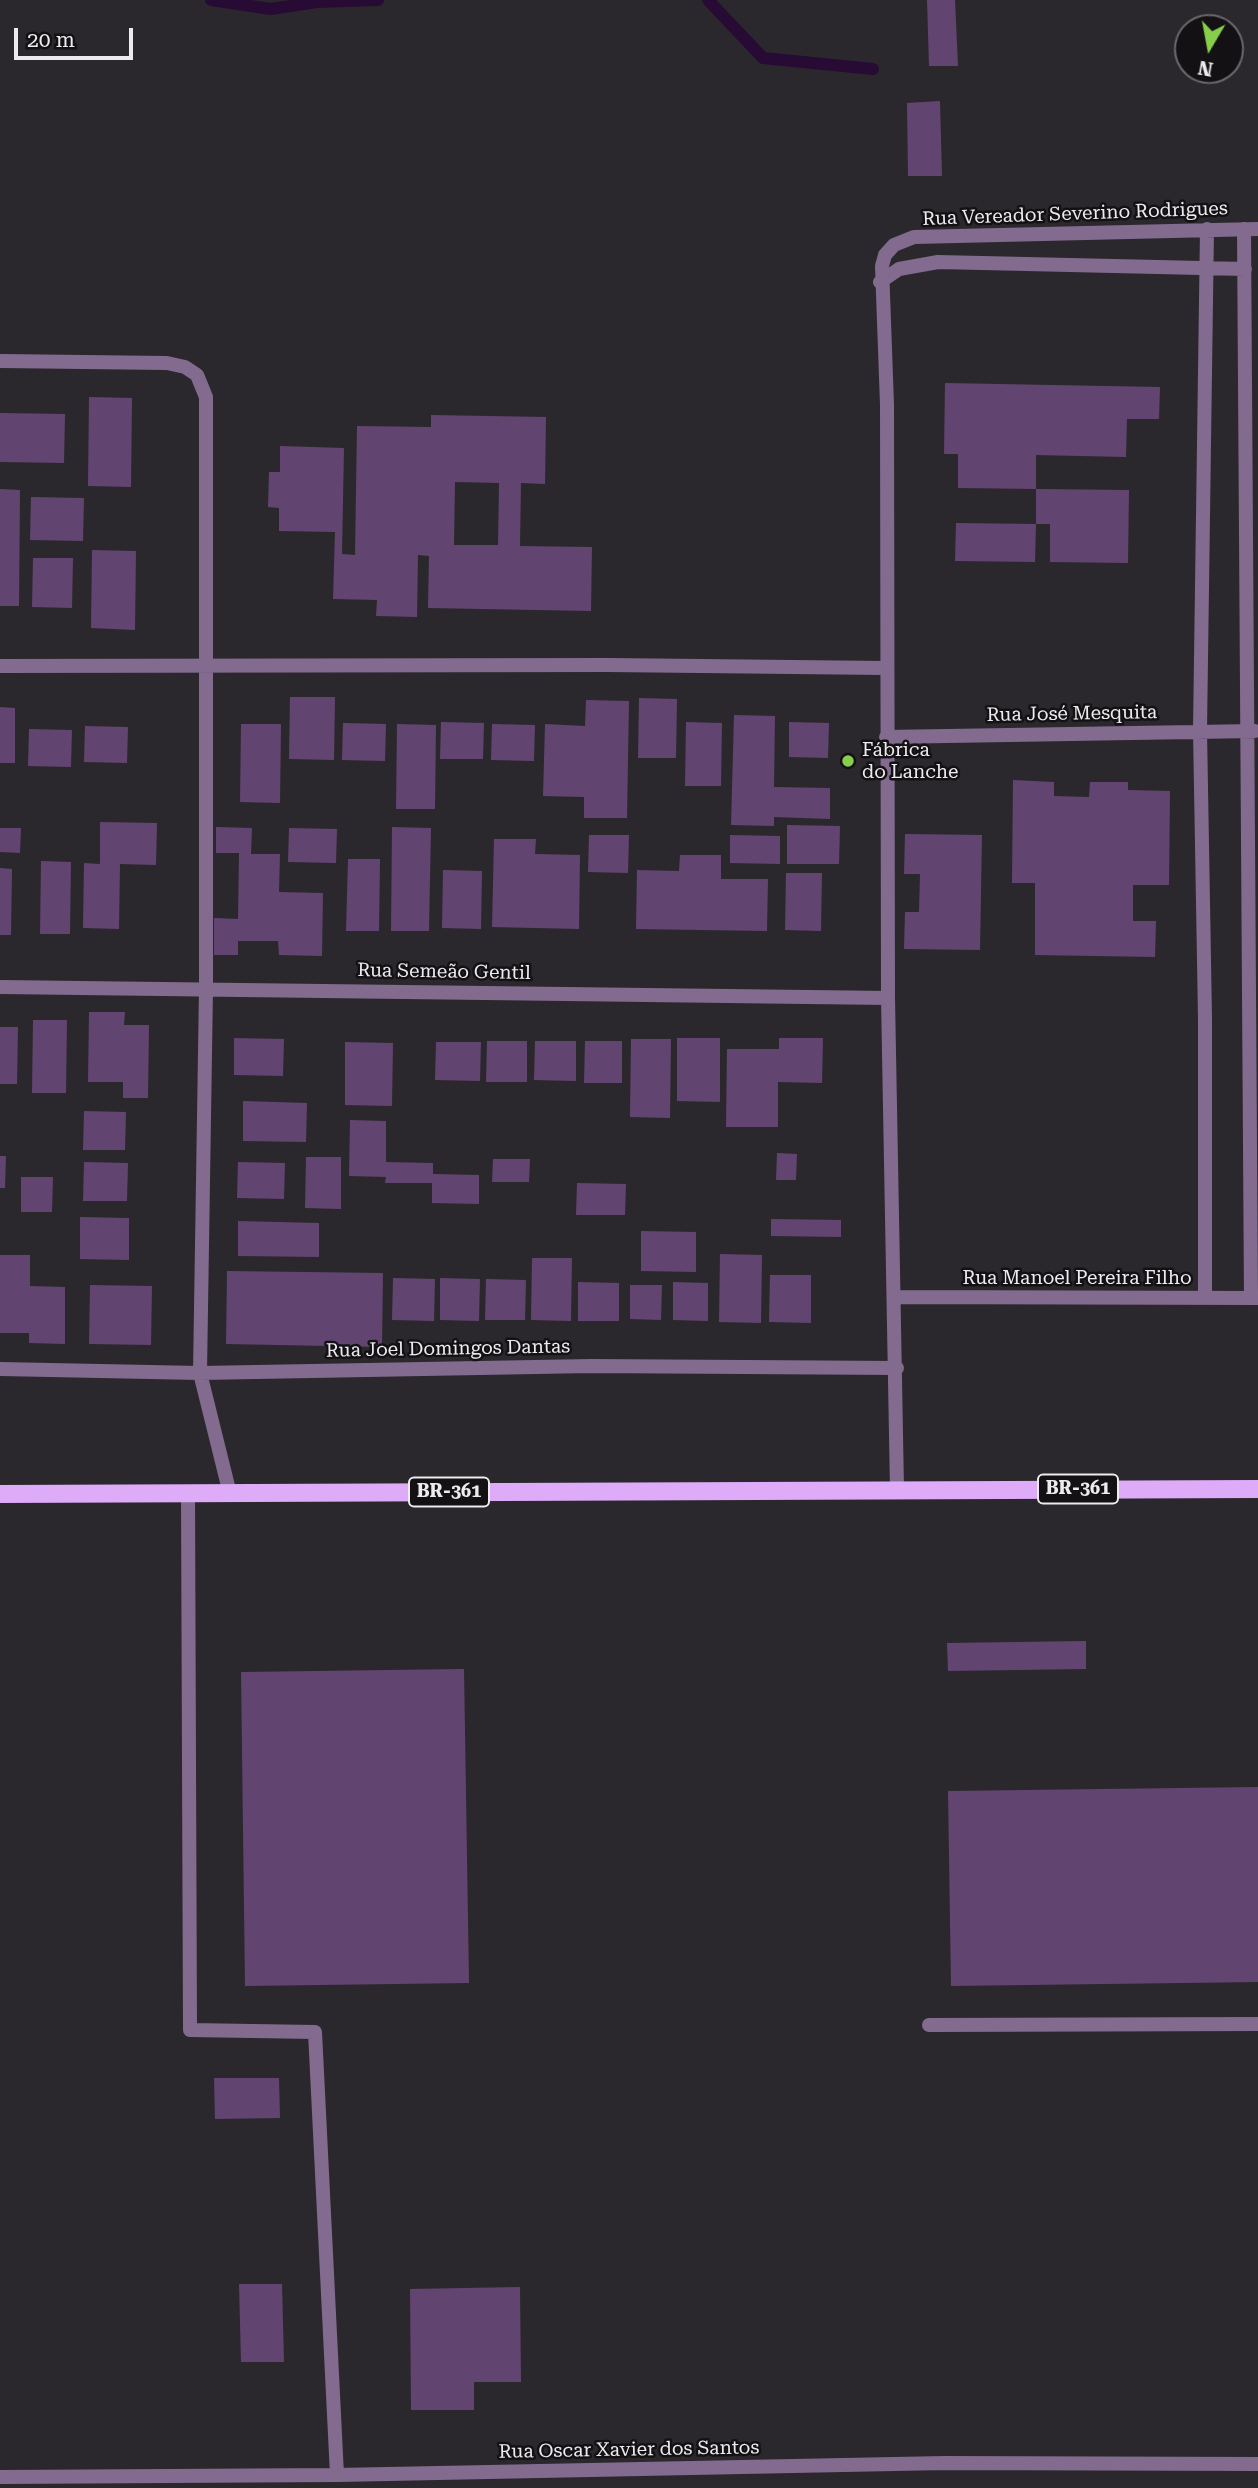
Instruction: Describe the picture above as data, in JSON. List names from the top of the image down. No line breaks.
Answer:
{"streets":{"main road":["BR-361"],"street":["Rua Vereador Severino Rodrigues","Rua José Mesquita","Rua Semeão Gentil","Rua Manoel Pereira Filho","Rua Joel Domingos Dantas","Rua Oscar Xavier dos Santos"]},"crossings":[["Rua Vereador Severino Rodrigues","Rua José Mesquita"],["Rua Vereador Severino Rodrigues","Rua Semeão Gentil"],["Rua Vereador Severino Rodrigues","Rua Manoel Pereira Filho"],["Rua Vereador Severino Rodrigues","Rua Joel Domingos Dantas"],["Rua Vereador Severino Rodrigues","BR-361"]],"places":["Fábrica do Lanche"],"scale_bar":"20 m","north":"bottom"}
